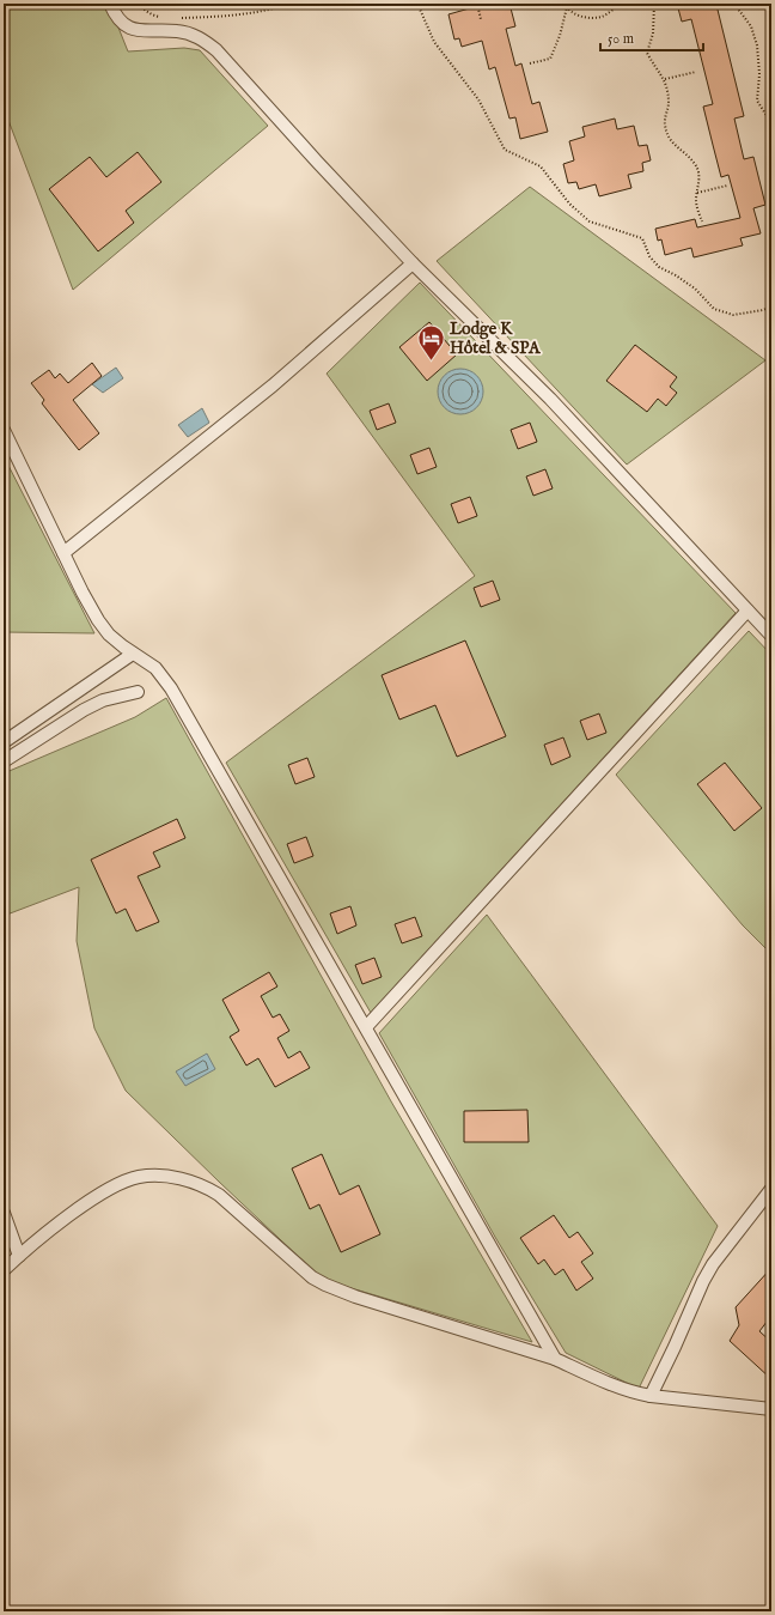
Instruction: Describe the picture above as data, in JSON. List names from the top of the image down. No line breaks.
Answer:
{"places":{"hotel":["Lodge K Hôtel & SPA"]},"scale_bar":"50 m"}
